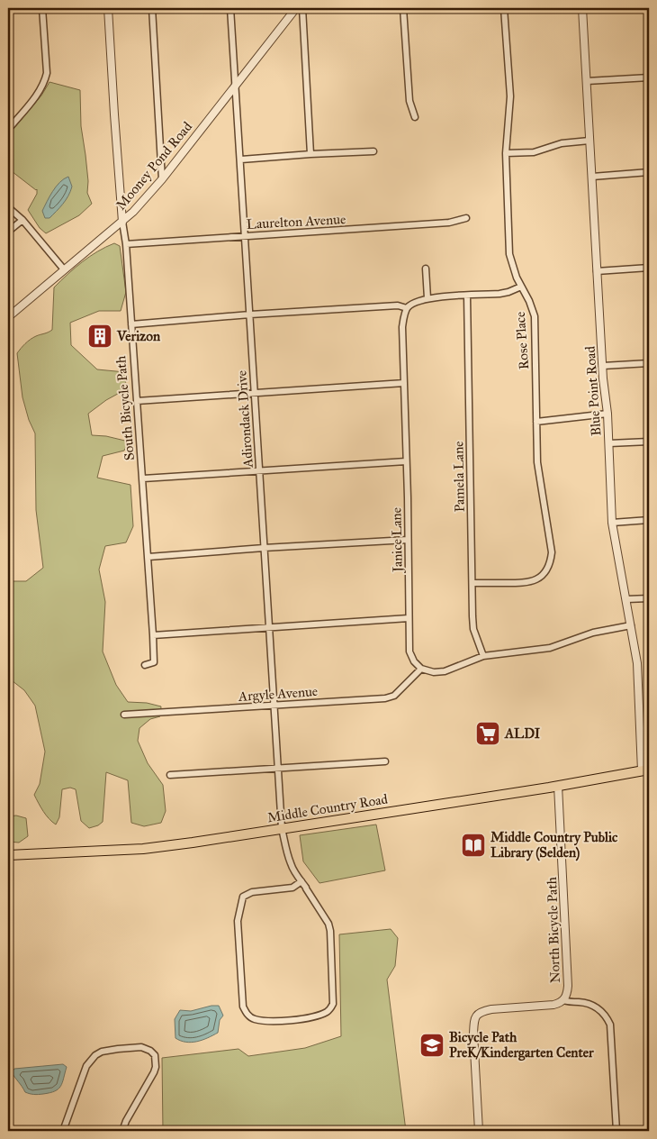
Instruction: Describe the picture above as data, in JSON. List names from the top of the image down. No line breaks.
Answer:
{"streets":{"main road":["Middle Country Road"],"street":["Mooney Pond Road","Laurelton Avenue","Rose Place","Blue Point Road","South Bicycle Path","Adirondack Drive","Pamela Lane","Janice Lane","Argyle Avenue","North Bicycle Path"]},"crossings":[["Mooney Pond Road","South Bicycle Path"],["Mooney Pond Road","Adirondack Drive"],["Laurelton Avenue","South Bicycle Path"],["Laurelton Avenue","Adirondack Drive"],["Rose Place","Pamela Lane"],["Blue Point Road","Middle Country Road"],["Adirondack Drive","Argyle Avenue"],["Adirondack Drive","Middle Country Road"],["Janice Lane","Argyle Avenue"],["Middle Country Road","North Bicycle Path"]],"places":{"building":["Verizon"],"supermarket":["ALDI"],"library":["Middle Country Public Library (Selden)"],"school or university":["Bicycle Path PreK/Kindergarten Center"]}}
